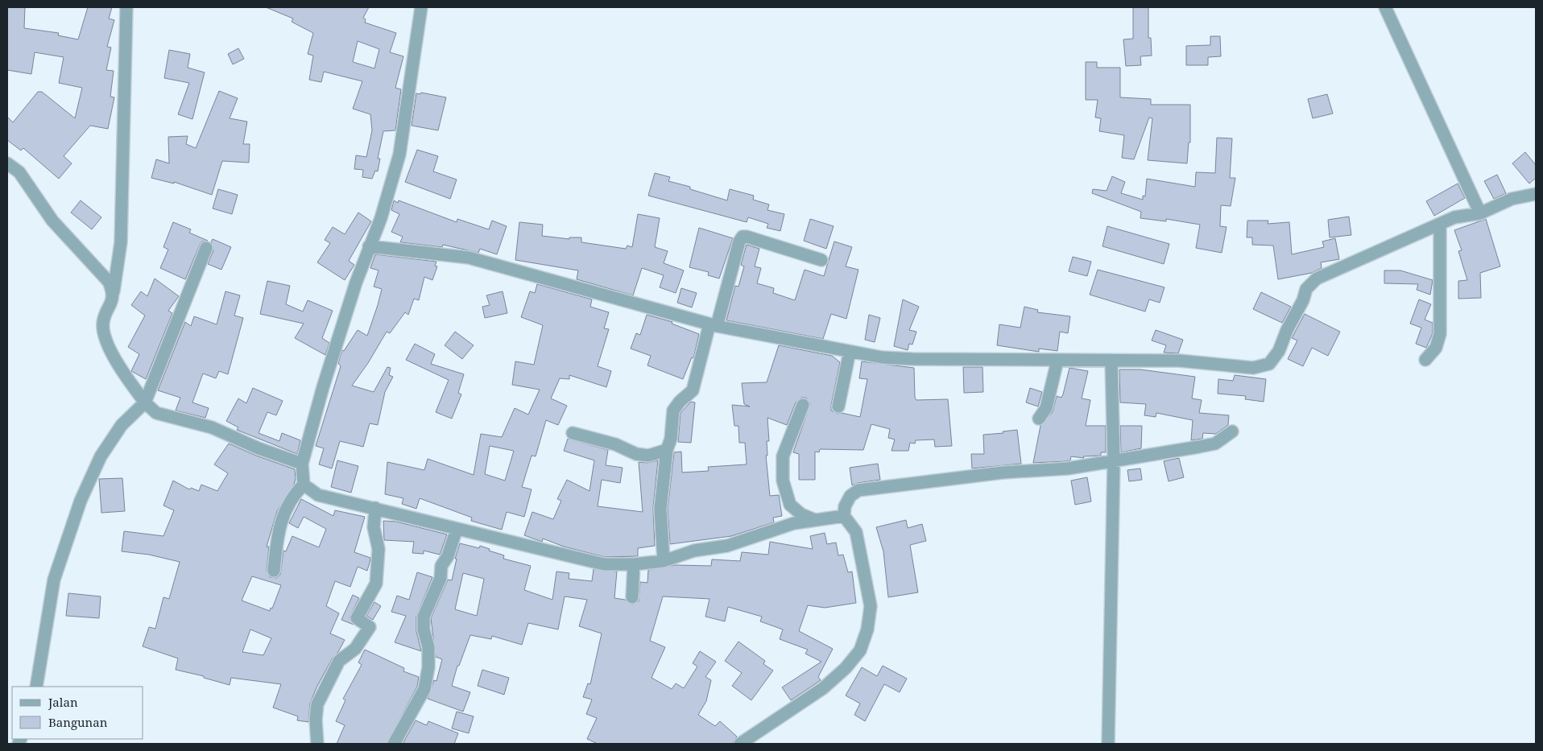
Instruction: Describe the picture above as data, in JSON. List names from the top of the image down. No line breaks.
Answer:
{"legend":["Jalan","Bangunan"]}
